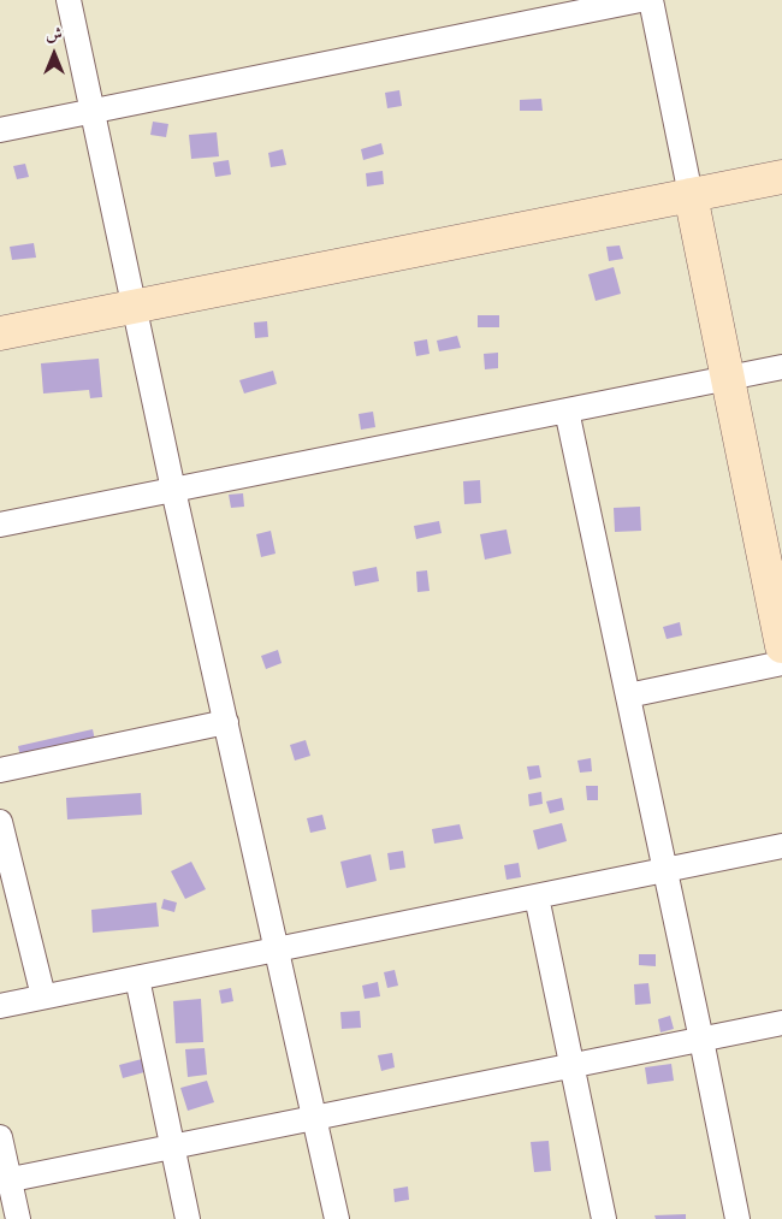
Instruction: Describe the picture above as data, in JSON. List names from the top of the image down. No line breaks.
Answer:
{"north":"top"}
